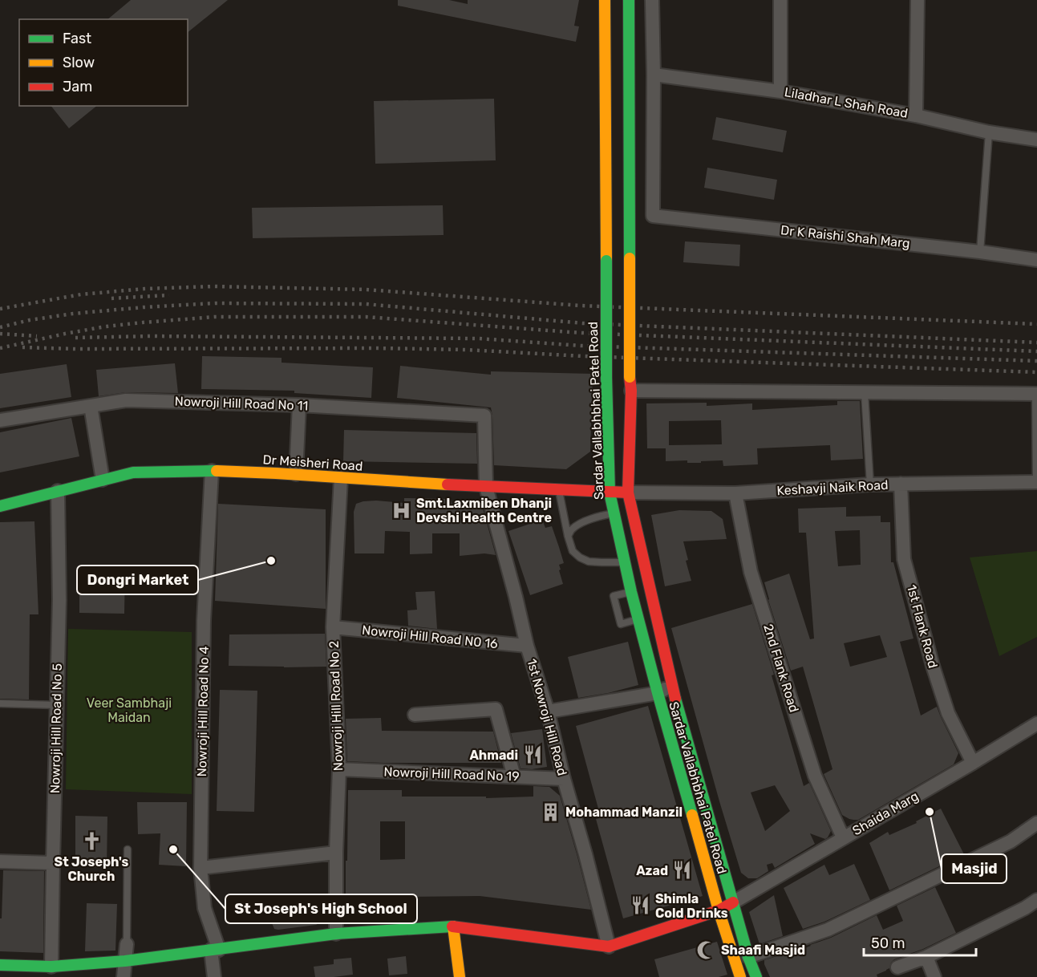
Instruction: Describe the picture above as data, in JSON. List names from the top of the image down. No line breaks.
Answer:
{"streets":{"main road":["Sardar Vallabhbhai Patel Road","Dr Meisheri Road"],"street":["Liladhar L Shah Road","Dr K Raishi Shah Marg","Nowroji Hill Road No 11","Keshavji Naik Road","1st Flank Road","Nowroji Hill Road N0 16","2nd Flank Road","Nowroji Hill Road No 2","Nowroji Hill Road No 4","1st Nowroji Hill Road","Nowroji Hill Road No 5","Nowroji Hill Road No 19","Shaida Marg"]},"crossings":[["Liladhar L Shah Road","Dr K Raishi Shah Marg"],["Nowroji Hill Road No 11","1st Nowroji Hill Road"],["Sardar Vallabhbhai Patel Road","Dr Meisheri Road"],["Sardar Vallabhbhai Patel Road","Keshavji Naik Road"],["Sardar Vallabhbhai Patel Road","Shaida Marg"],["Dr Meisheri Road","Keshavji Naik Road"],["Dr Meisheri Road","Nowroji Hill Road No 2"],["Dr Meisheri Road","Nowroji Hill Road No 4"],["Dr Meisheri Road","1st Nowroji Hill Road"],["Dr Meisheri Road","Nowroji Hill Road No 5"],["Keshavji Naik Road","1st Flank Road"],["Keshavji Naik Road","2nd Flank Road"],["1st Flank Road","Shaida Marg"],["Nowroji Hill Road N0 16","Nowroji Hill Road No 2"],["Nowroji Hill Road N0 16","1st Nowroji Hill Road"],["2nd Flank Road","Shaida Marg"],["Nowroji Hill Road No 2","Nowroji Hill Road No 19"],["1st Nowroji Hill Road","Nowroji Hill Road No 19"]],"parks":["Veer Sambhaji Maidan"],"places":{"hospital":["Smt.Laxmiben Dhanji Devshi Health Centre"],"other":["Dongri Market","Masjid","St Joseph's High School"],"restaurant":["Ahmadi","Azad","Shimla Cold Drinks"],"building":["Mohammad Manzil"],"church":["St Joseph's Church"],"mosque":["Shaafi Masjid"]},"legend":["Fast","Slow","Jam"],"scale_bar":"50 m"}
